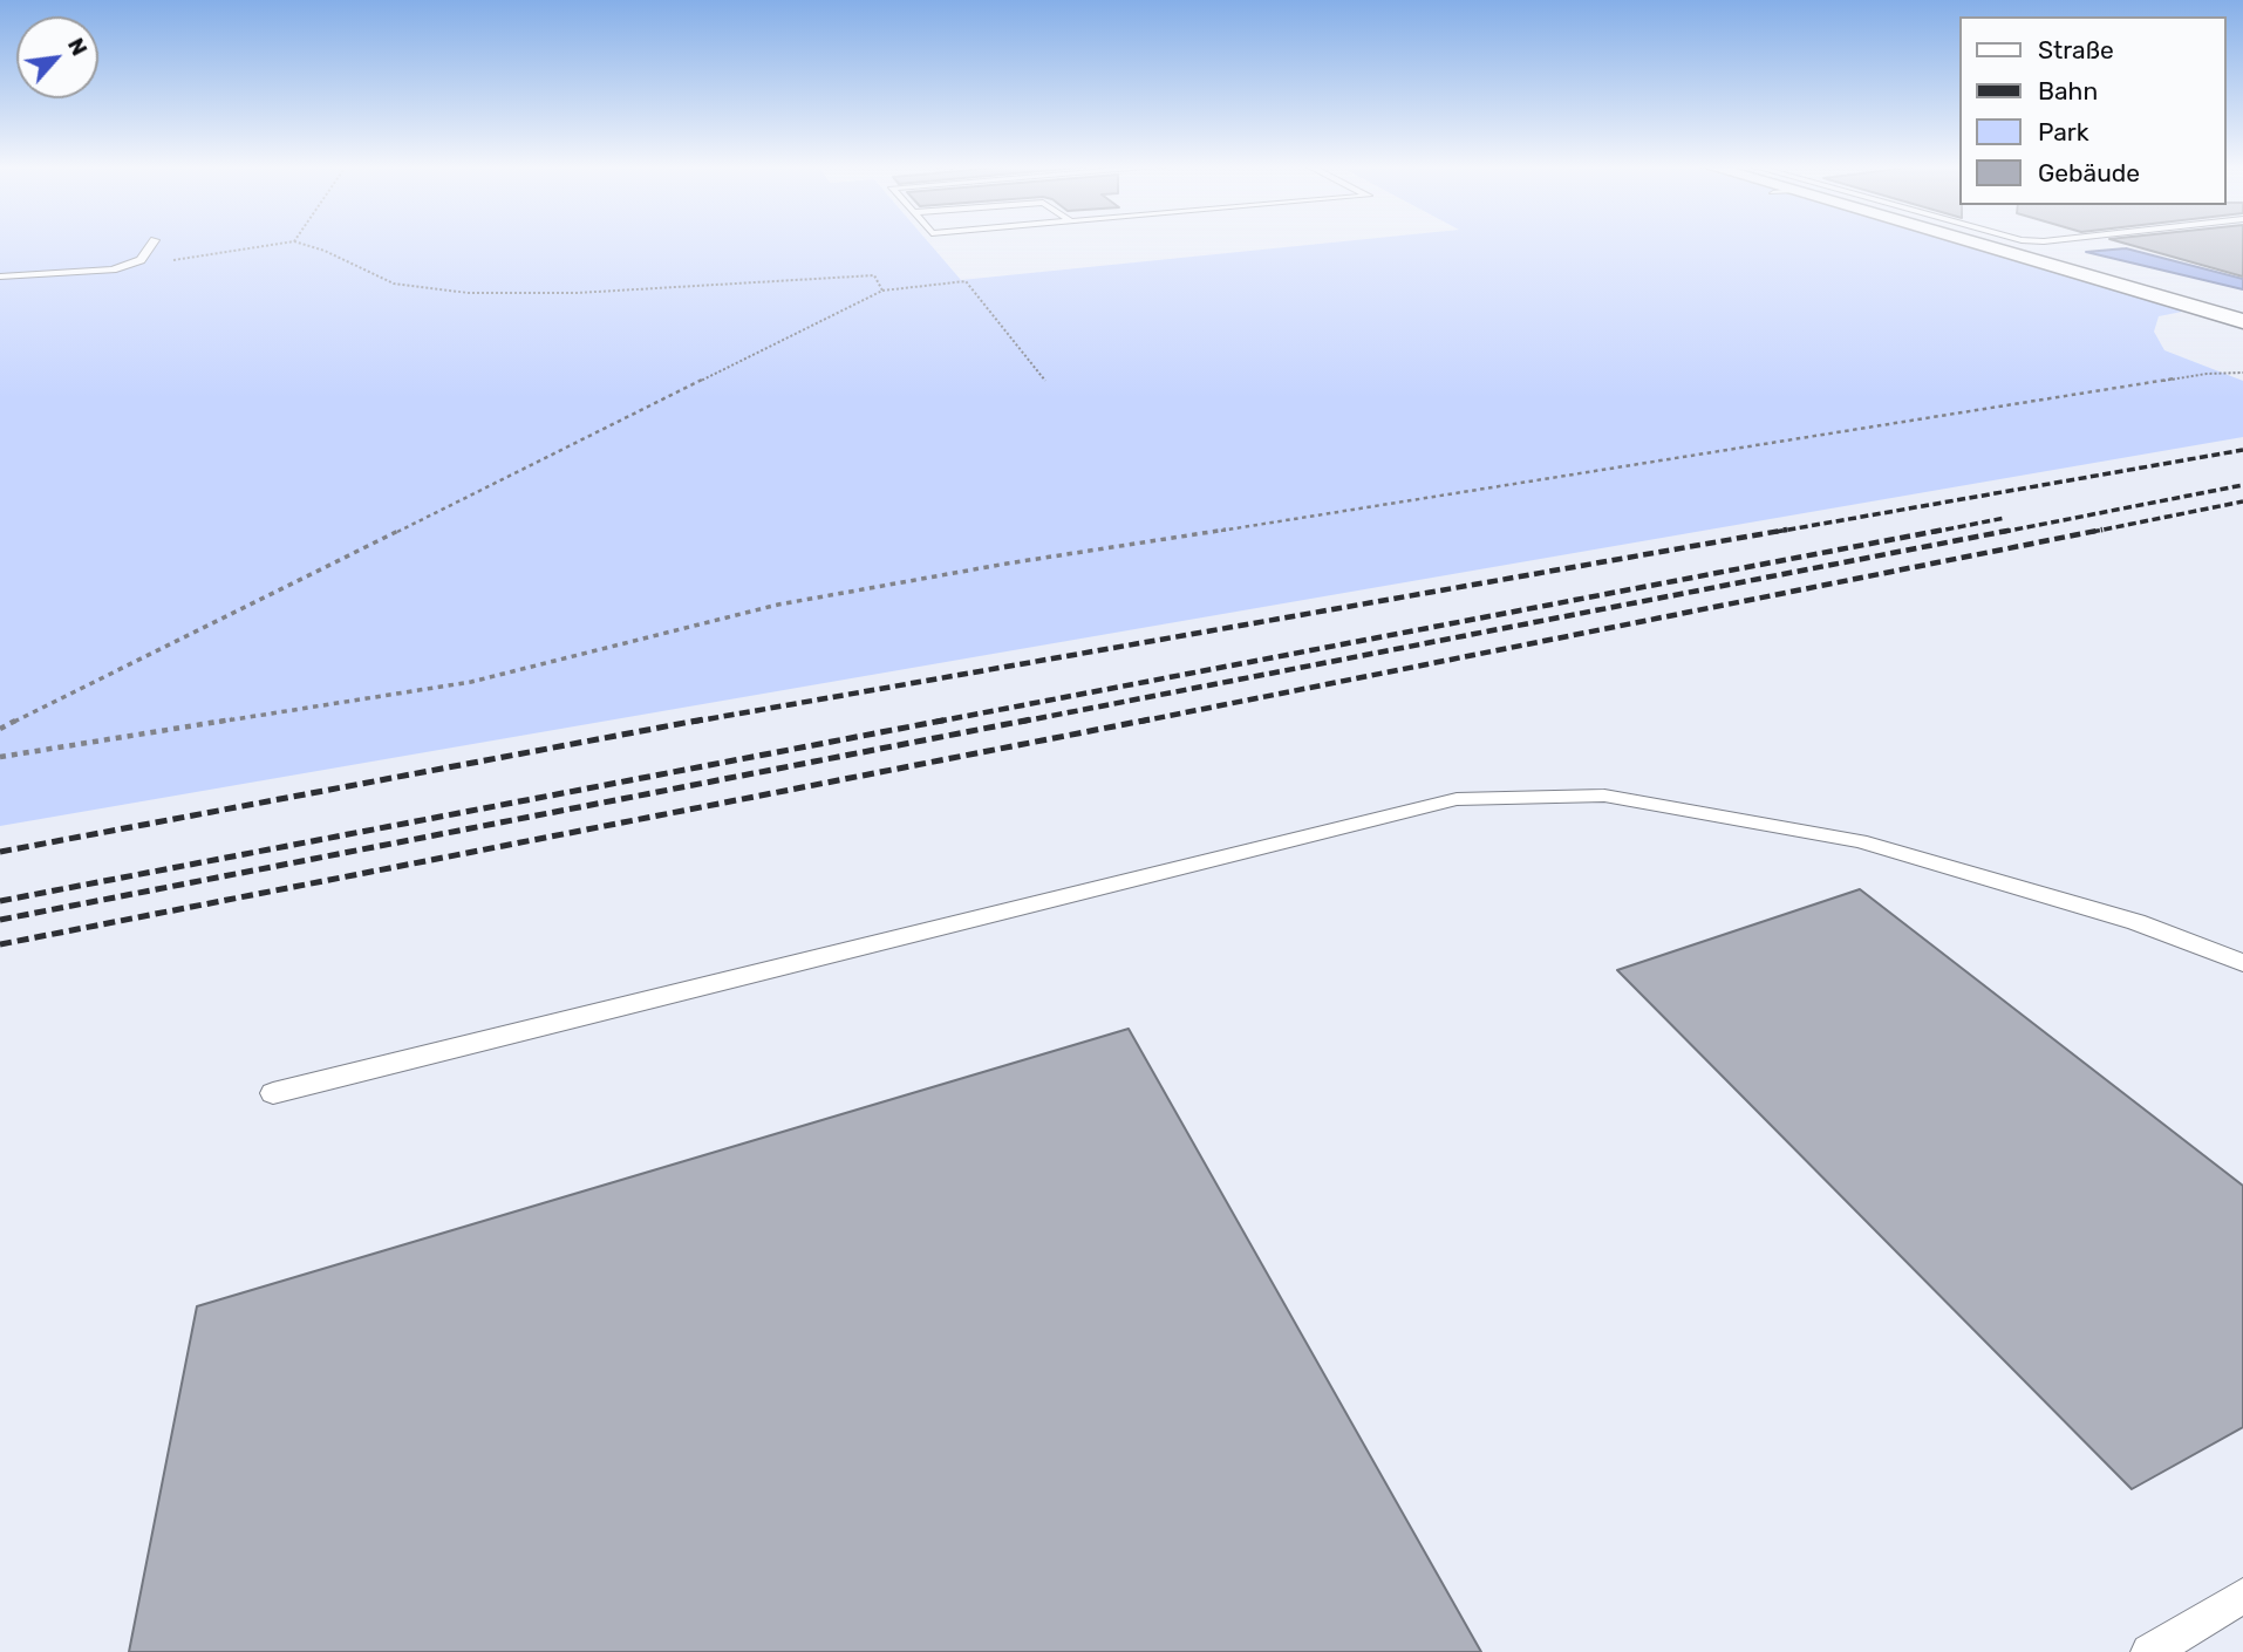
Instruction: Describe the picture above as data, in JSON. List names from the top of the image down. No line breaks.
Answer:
{"legend":["Straße","Bahn","Park","Gebäude"],"north":"top right"}
